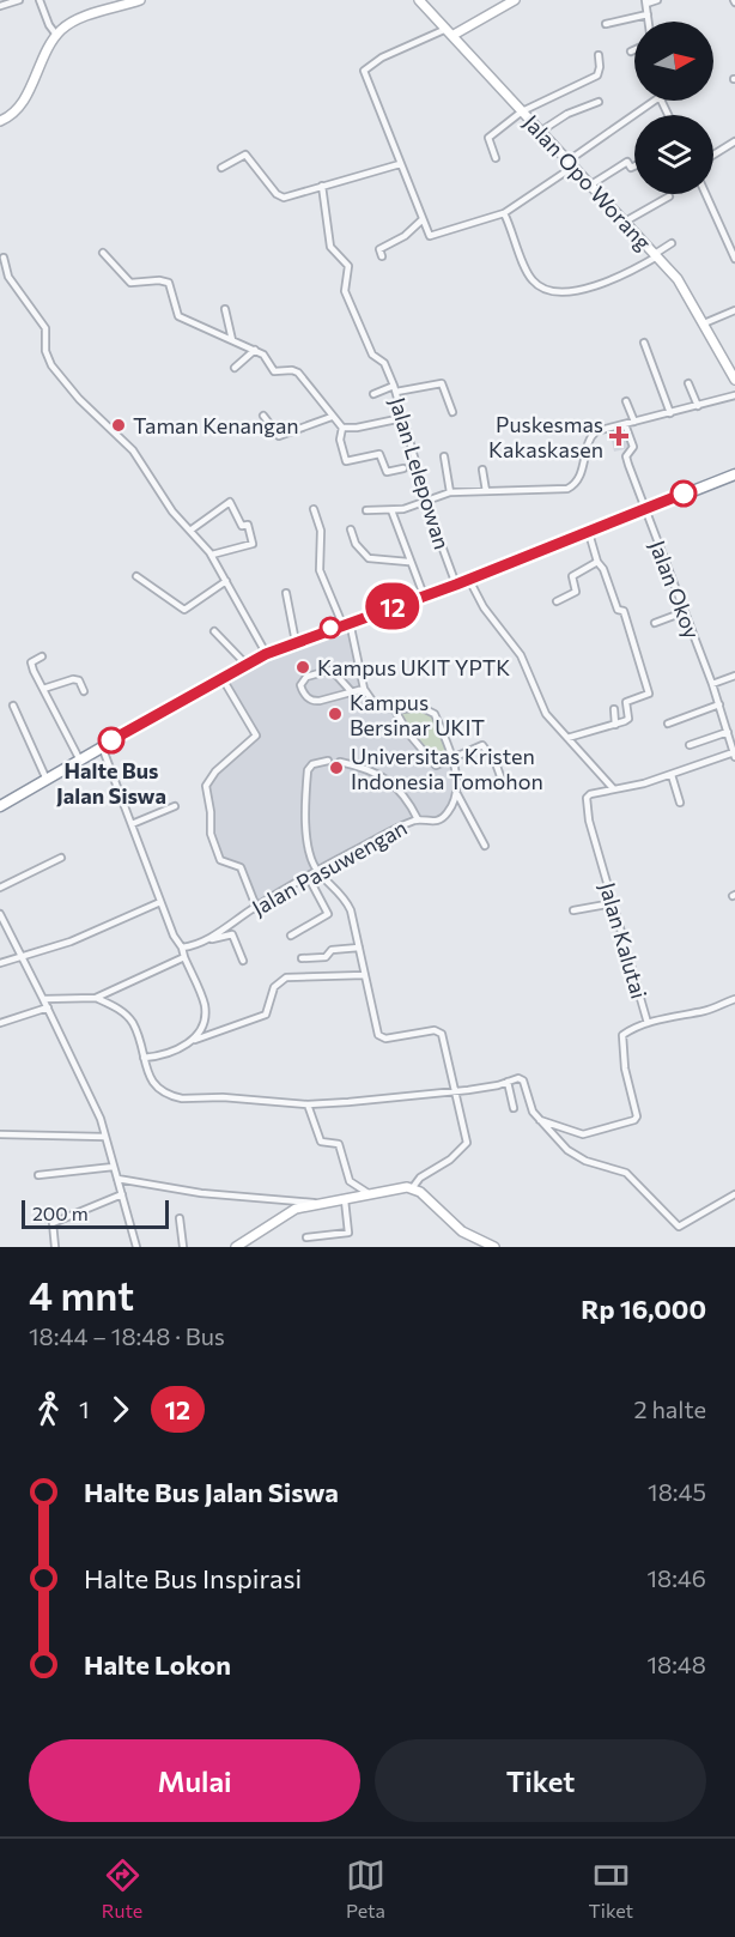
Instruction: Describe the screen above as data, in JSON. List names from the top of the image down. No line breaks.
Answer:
{"streets":{"street":["Jalan Opo Worang","Jalan Lelepowan","Jalan Okoy","Jalan Pasuwengan","Jalan Kalutai"]},"crossings":[["Jalan Okoy","Jalan Kalutai"]],"places":{"other":["Taman Kenangan","Kampus UKIT YPTK","Kampus Bersinar UKIT","Halte Bus Jalan Siswa","Universitas Kristen Indonesia Tomohon"],"health":["Puskesmas Kakaskasen"]},"lines":["bus line 12"],"scale_bar":"200 m","north":"right","page":{"on_map":"12","scale":"200 m","heading":["4 mnt","18:44 – 18:48 · Bus","Rp 16,000"],"legs":["1","12","2 halte"],"list":[{"name":"Halte Bus Jalan Siswa","value":"18:45"},{"name":"Halte Bus Inspirasi","value":"18:46"},{"name":"Halte Lokon","value":"18:48"}],"buttons":["Mulai","Tiket"],"tabs":["Rute","Peta","Tiket"]}}
